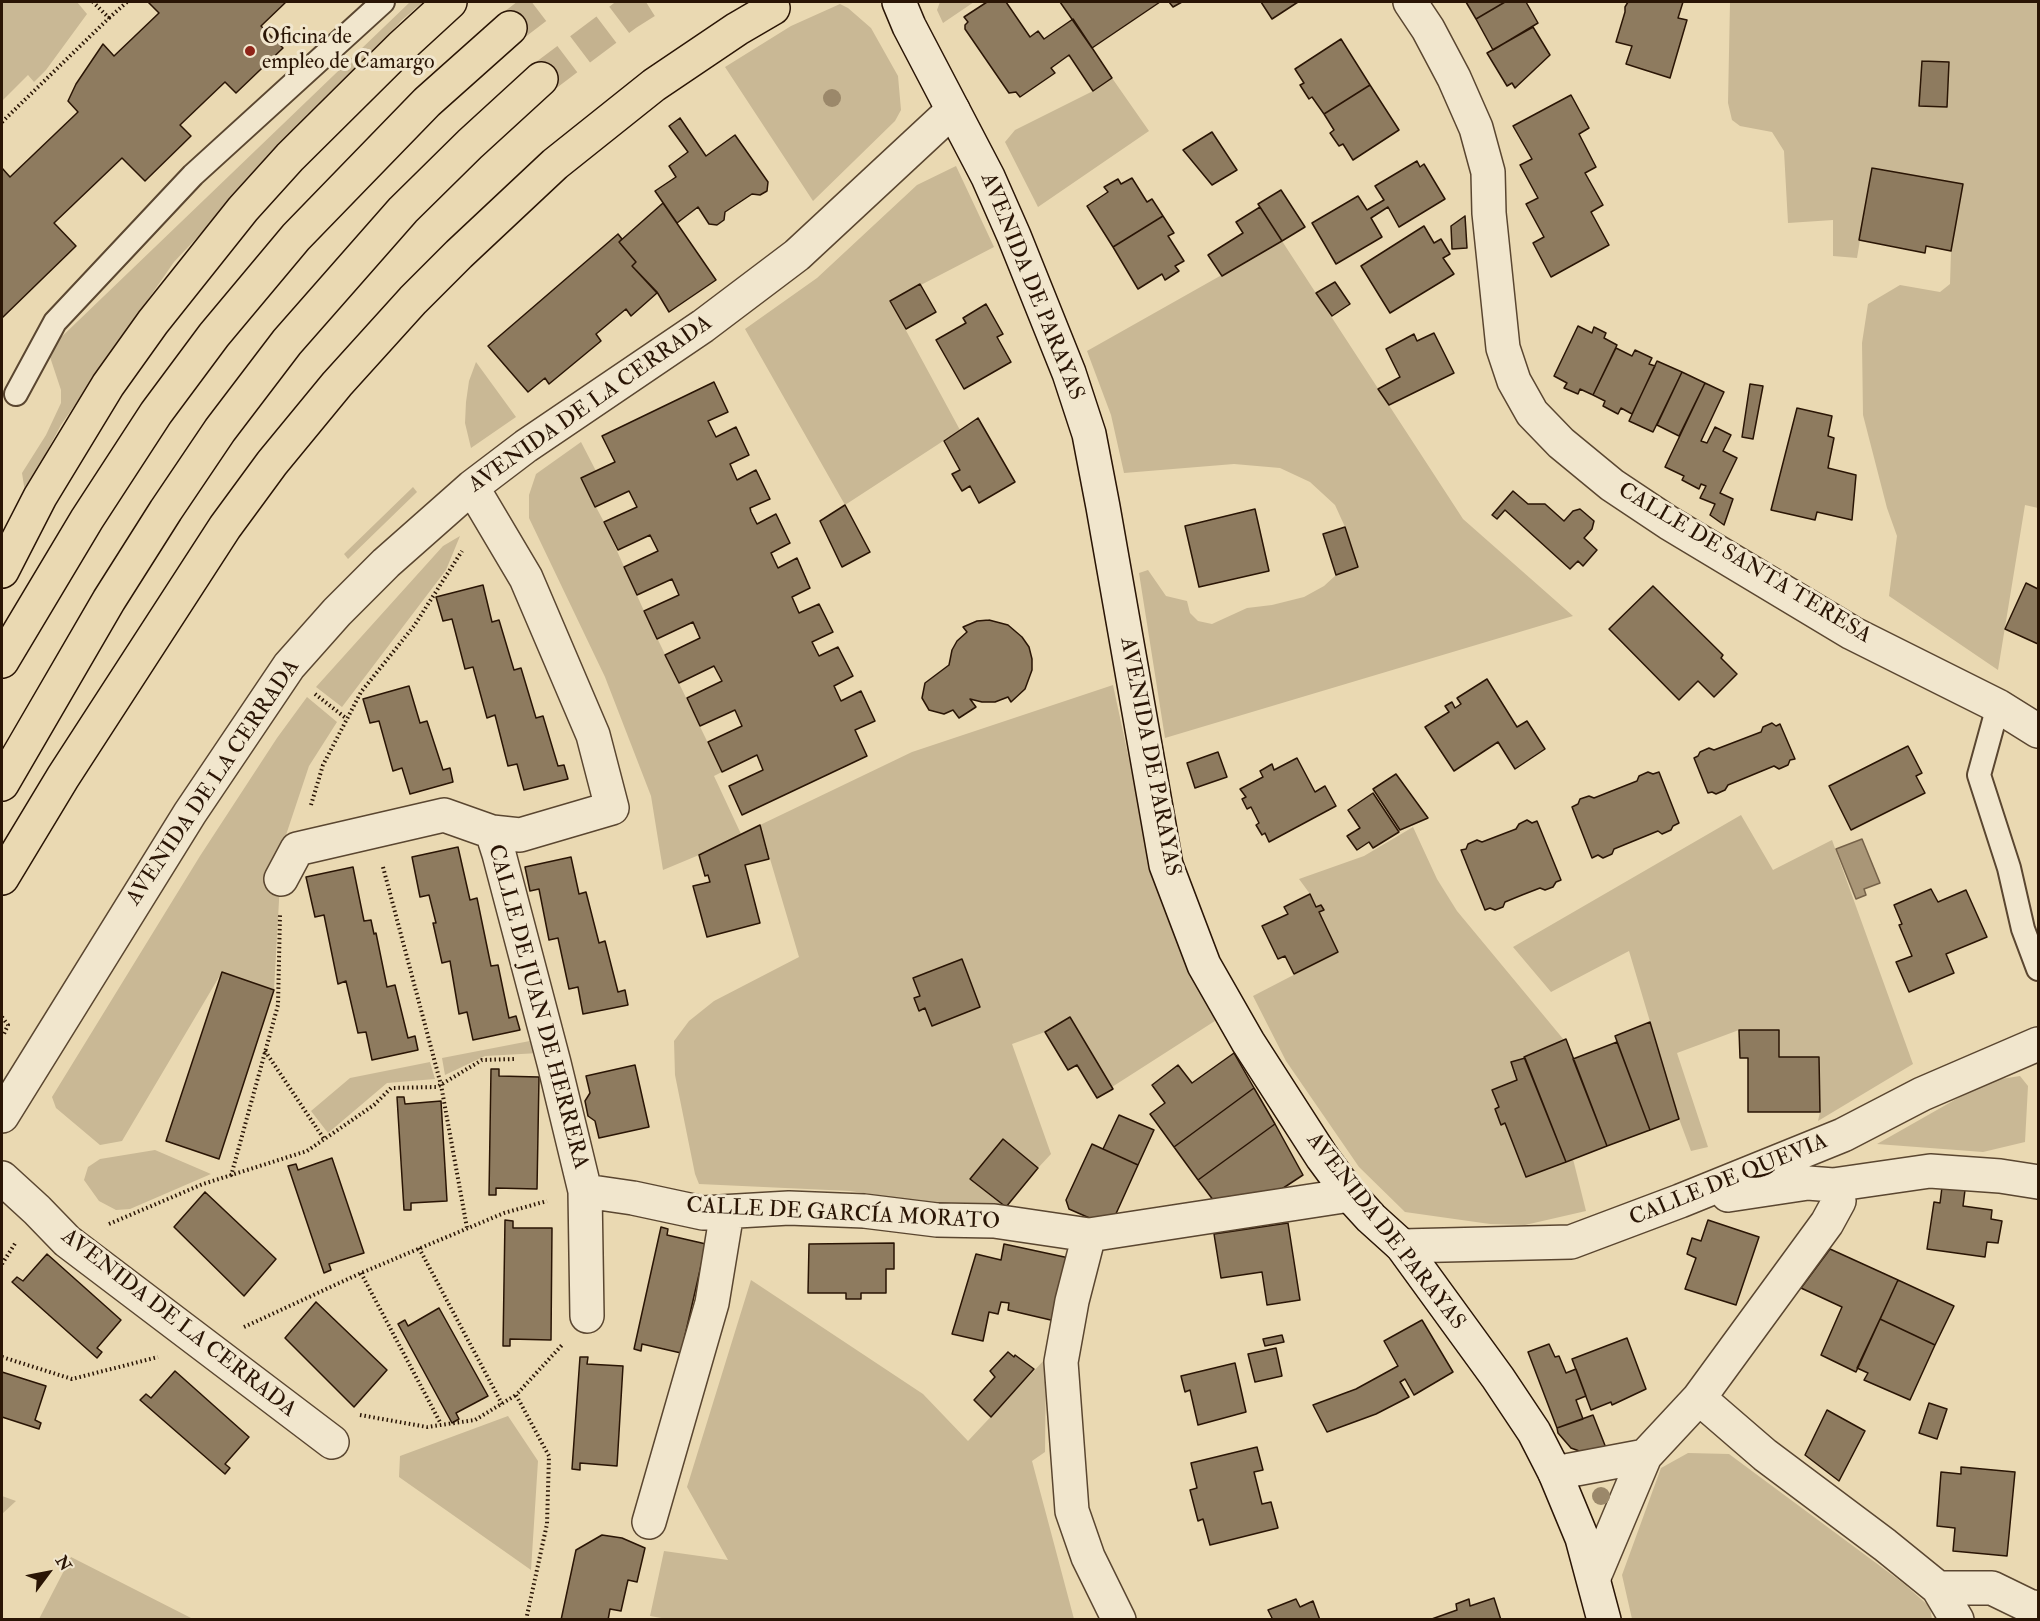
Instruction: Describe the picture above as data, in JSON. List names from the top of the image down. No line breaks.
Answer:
{"streets":{"street":["AVENIDA DE PARAYAS","AVENIDA DE LA CERRADA","CALLE DE SANTA TERESA","CALLE DE JUAN DE HERRERA","CALLE DE QUEVIA","CALLE DE GARCÍA MORATO"]},"crossings":[["AVENIDA DE PARAYAS","AVENIDA DE LA CERRADA"],["AVENIDA DE PARAYAS","CALLE DE QUEVIA"],["AVENIDA DE PARAYAS","CALLE DE GARCÍA MORATO"],["AVENIDA DE LA CERRADA","CALLE DE JUAN DE HERRERA"],["CALLE DE JUAN DE HERRERA","CALLE DE GARCÍA MORATO"]],"places":["Oficina de empleo de Camargo"],"north":"top right"}
